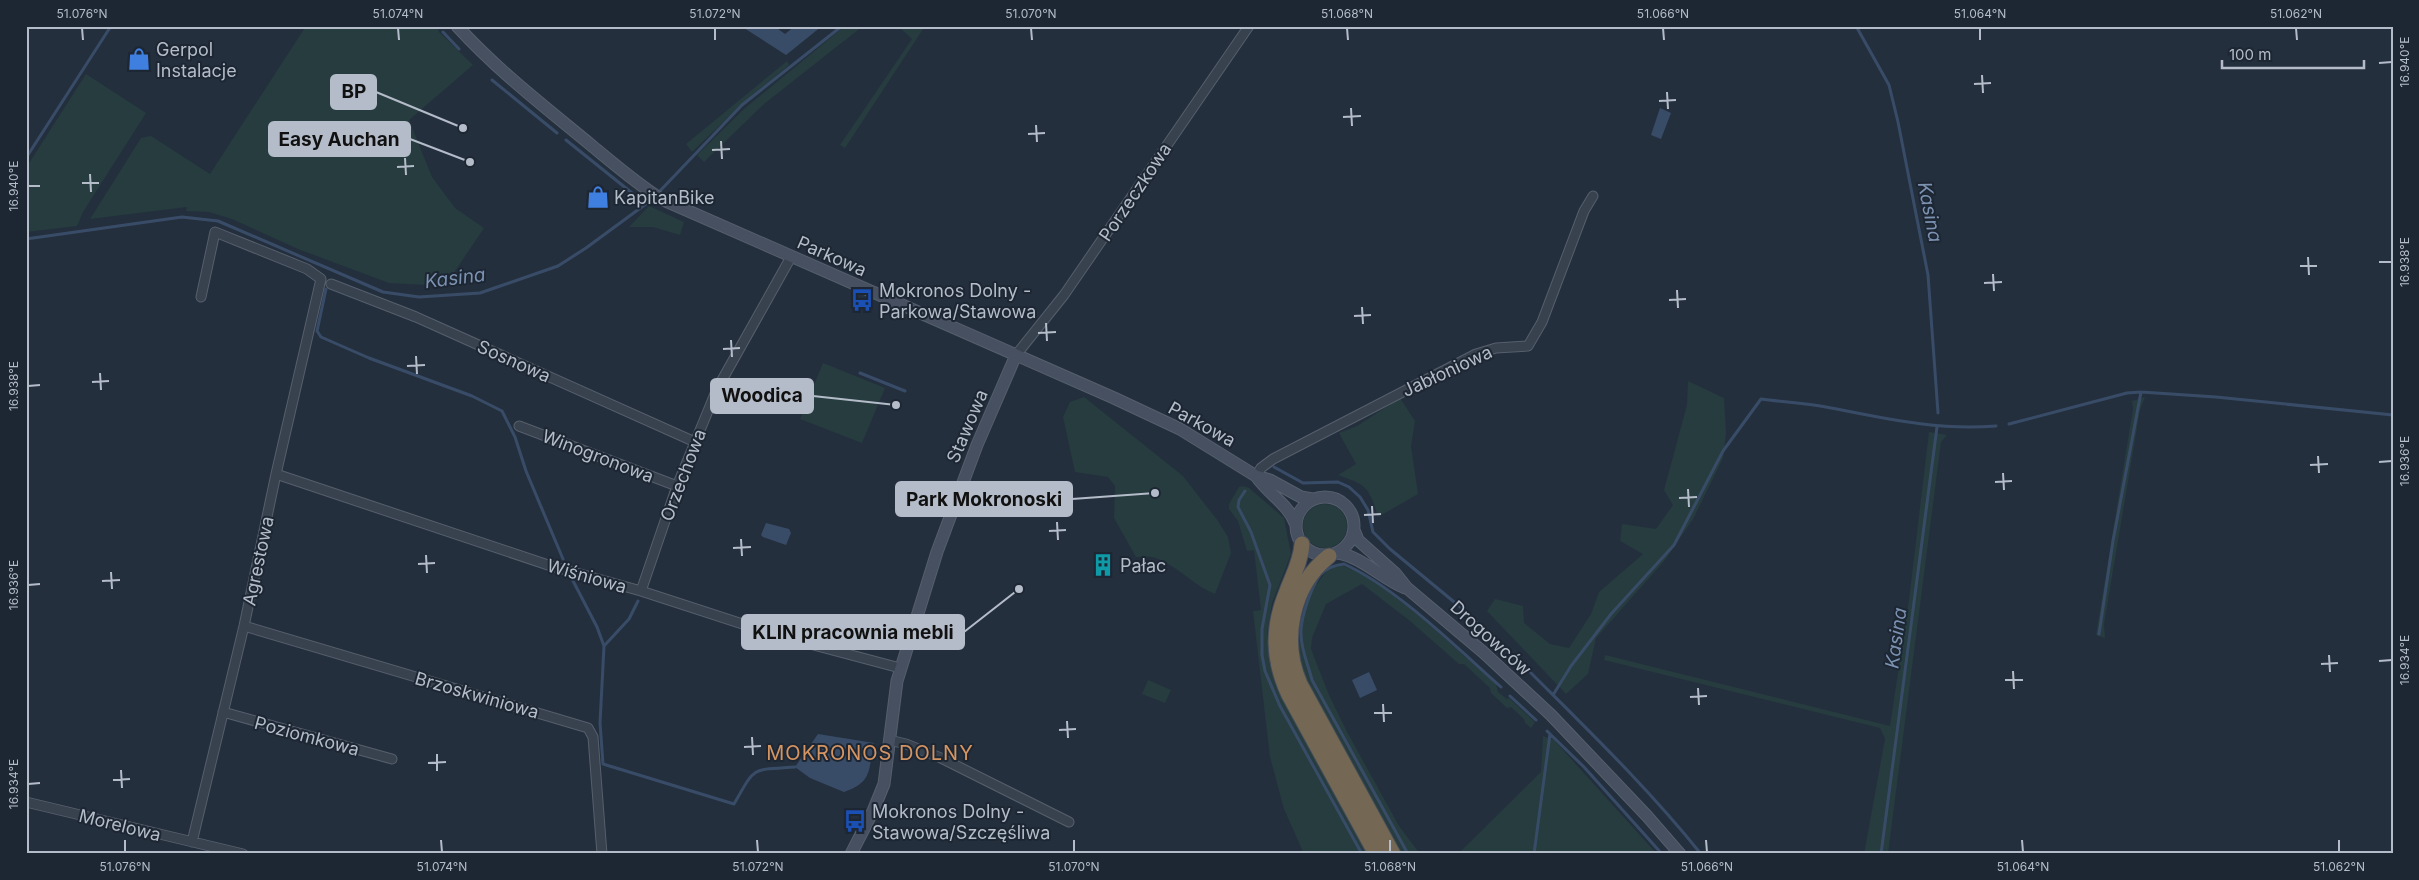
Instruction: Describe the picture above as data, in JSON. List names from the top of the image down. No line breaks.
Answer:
{"streets":{"main road":["Parkowa","Stawowa","Drogowców"],"street":["Porzeczkowa","Sosnowa","Jabłoniowa","Winogronowa","Orzechowa","Agrestowa","Wiśniowa","Brzoskwiniowa","Poziomkowa","Morelowa"]},"crossings":[["Porzeczkowa","Parkowa"],["Porzeczkowa","Stawowa"],["Parkowa","Jabłoniowa"],["Parkowa","Stawowa"],["Parkowa","Orzechowa"],["Parkowa","Drogowców"],["Sosnowa","Orzechowa"],["Stawowa","Wiśniowa"],["Winogronowa","Orzechowa"],["Orzechowa","Wiśniowa"],["Agrestowa","Wiśniowa"],["Agrestowa","Brzoskwiniowa"],["Agrestowa","Poziomkowa"],["Agrestowa","Morelowa"]],"districts":["MOKRONOS DOLNY"],"water":["Kasina"],"places":{"shop":["Gerpol Instalacje","KapitanBike"],"other":["BP","Easy Auchan","Woodica","Park Mokronoski","KLIN pracownia mebli"],"bus stop":["Mokronos Dolny - Parkowa/Stawowa","Mokronos Dolny - Stawowa/Szczęśliwa"],"building":["Pałac"]},"scale_bar":"100 m","coordinates":["51.076°N","51.074°N","51.072°N","51.070°N","51.068°N","51.066°N","51.064°N","51.062°N","16.940°E","16.938°E","16.936°E","16.934°E"]}
